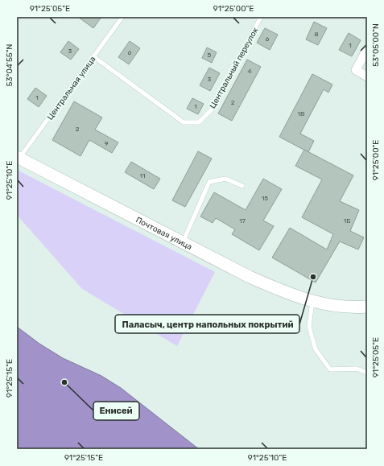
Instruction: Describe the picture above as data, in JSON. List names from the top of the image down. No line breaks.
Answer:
{"streets":{"main road":["Почтовая улица"],"lane":["Центральный переулок","Центральная улица"]},"crossings":[["Центральный переулок","Центральная улица"],["Центральная улица","Почтовая улица"]],"places":["Паласыч, центр напольных покрытий","Енисей"],"house_numbers":["8","6","1","3","6","5","4","3","1","2","1","1В","2","9","11","15","17","1Б"],"coordinates":["91°25'05\"E","91°25'00\"E","53°05'00\"N","53°04'55\"N","91°25'10\"E","91°25'15\"E"]}
